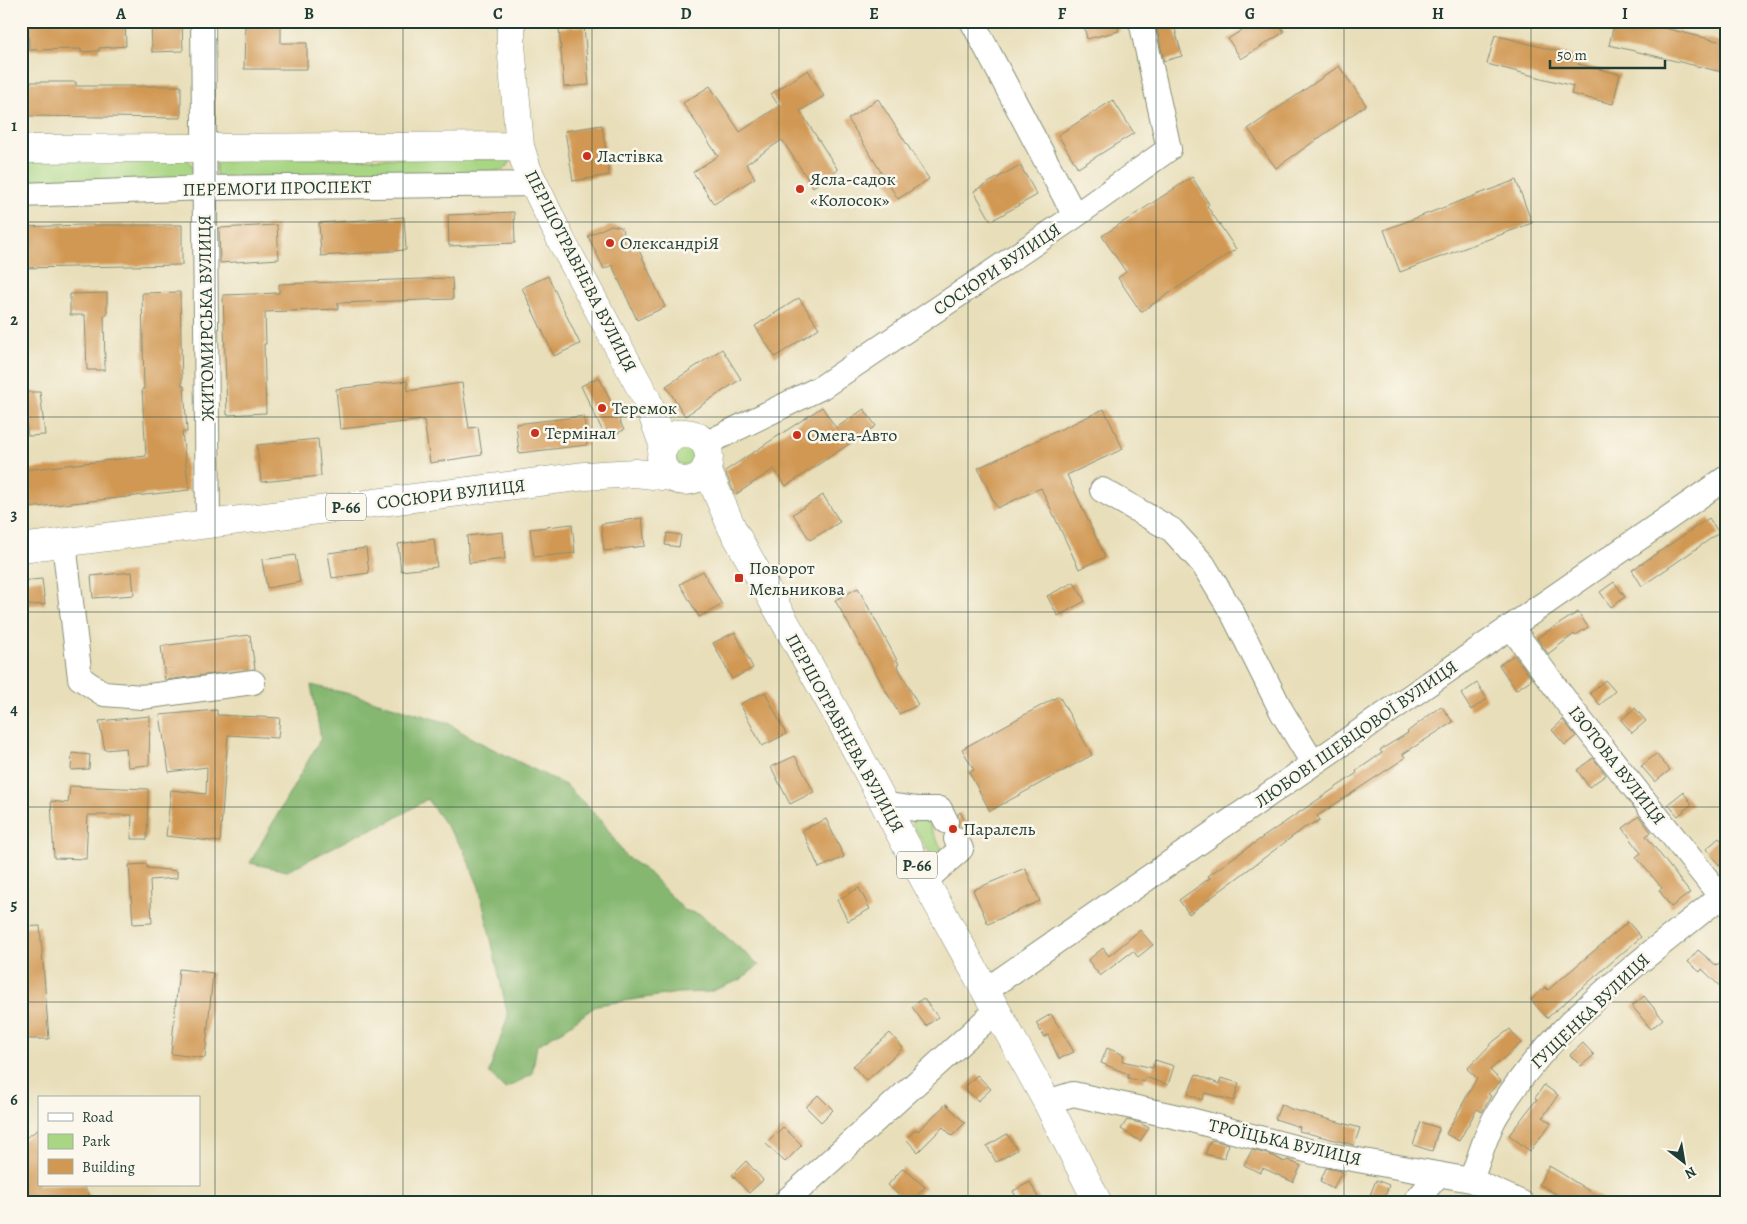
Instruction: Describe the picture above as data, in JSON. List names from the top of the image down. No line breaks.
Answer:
{"streets":{"main road":["СОСЮРИ ВУЛИЦЯ","ПЕРШОТРАВНЕВА ВУЛИЦЯ","Р-66"],"street":["ПЕРЕМОГИ ПРОСПЕКТ","ЖИТОМИРСЬКА ВУЛИЦЯ","ЛЮБОВІ ШЕВЦОВОЇ ВУЛИЦЯ","ІЗОТОВА ВУЛИЦЯ","ГУЩЕНКА ВУЛИЦЯ","ТРОЇЦЬКА ВУЛИЦЯ"]},"crossings":[["ПЕРЕМОГИ ПРОСПЕКТ","ПЕРШОТРАВНЕВА ВУЛИЦЯ"],["ПЕРЕМОГИ ПРОСПЕКТ","ЖИТОМИРСЬКА ВУЛИЦЯ"],["СОСЮРИ ВУЛИЦЯ","ПЕРШОТРАВНЕВА ВУЛИЦЯ"],["СОСЮРИ ВУЛИЦЯ","ЖИТОМИРСЬКА ВУЛИЦЯ"],["ПЕРШОТРАВНЕВА ВУЛИЦЯ","ЛЮБОВІ ШЕВЦОВОЇ ВУЛИЦЯ"],["ПЕРШОТРАВНЕВА ВУЛИЦЯ","ТРОЇЦЬКА ВУЛИЦЯ"],["ЛЮБОВІ ШЕВЦОВОЇ ВУЛИЦЯ","ІЗОТОВА ВУЛИЦЯ"],["ІЗОТОВА ВУЛИЦЯ","ГУЩЕНКА ВУЛИЦЯ"],["ГУЩЕНКА ВУЛИЦЯ","ТРОЇЦЬКА ВУЛИЦЯ"]],"places":{"other":["Ластівка","Ясла-садок «Колосок»","ОлександріЯ","Теремок","Термінал","Омега-Авто","Паралель"],"transit":["Поворот Мельникова"]},"legend":["Road","Park","Building"],"scale_bar":"50 m","north":"bottom right","grid":{"columns":["A","B","C","D","E","F","G","H","I"],"rows":["1","2","3","4","5","6"]}}
